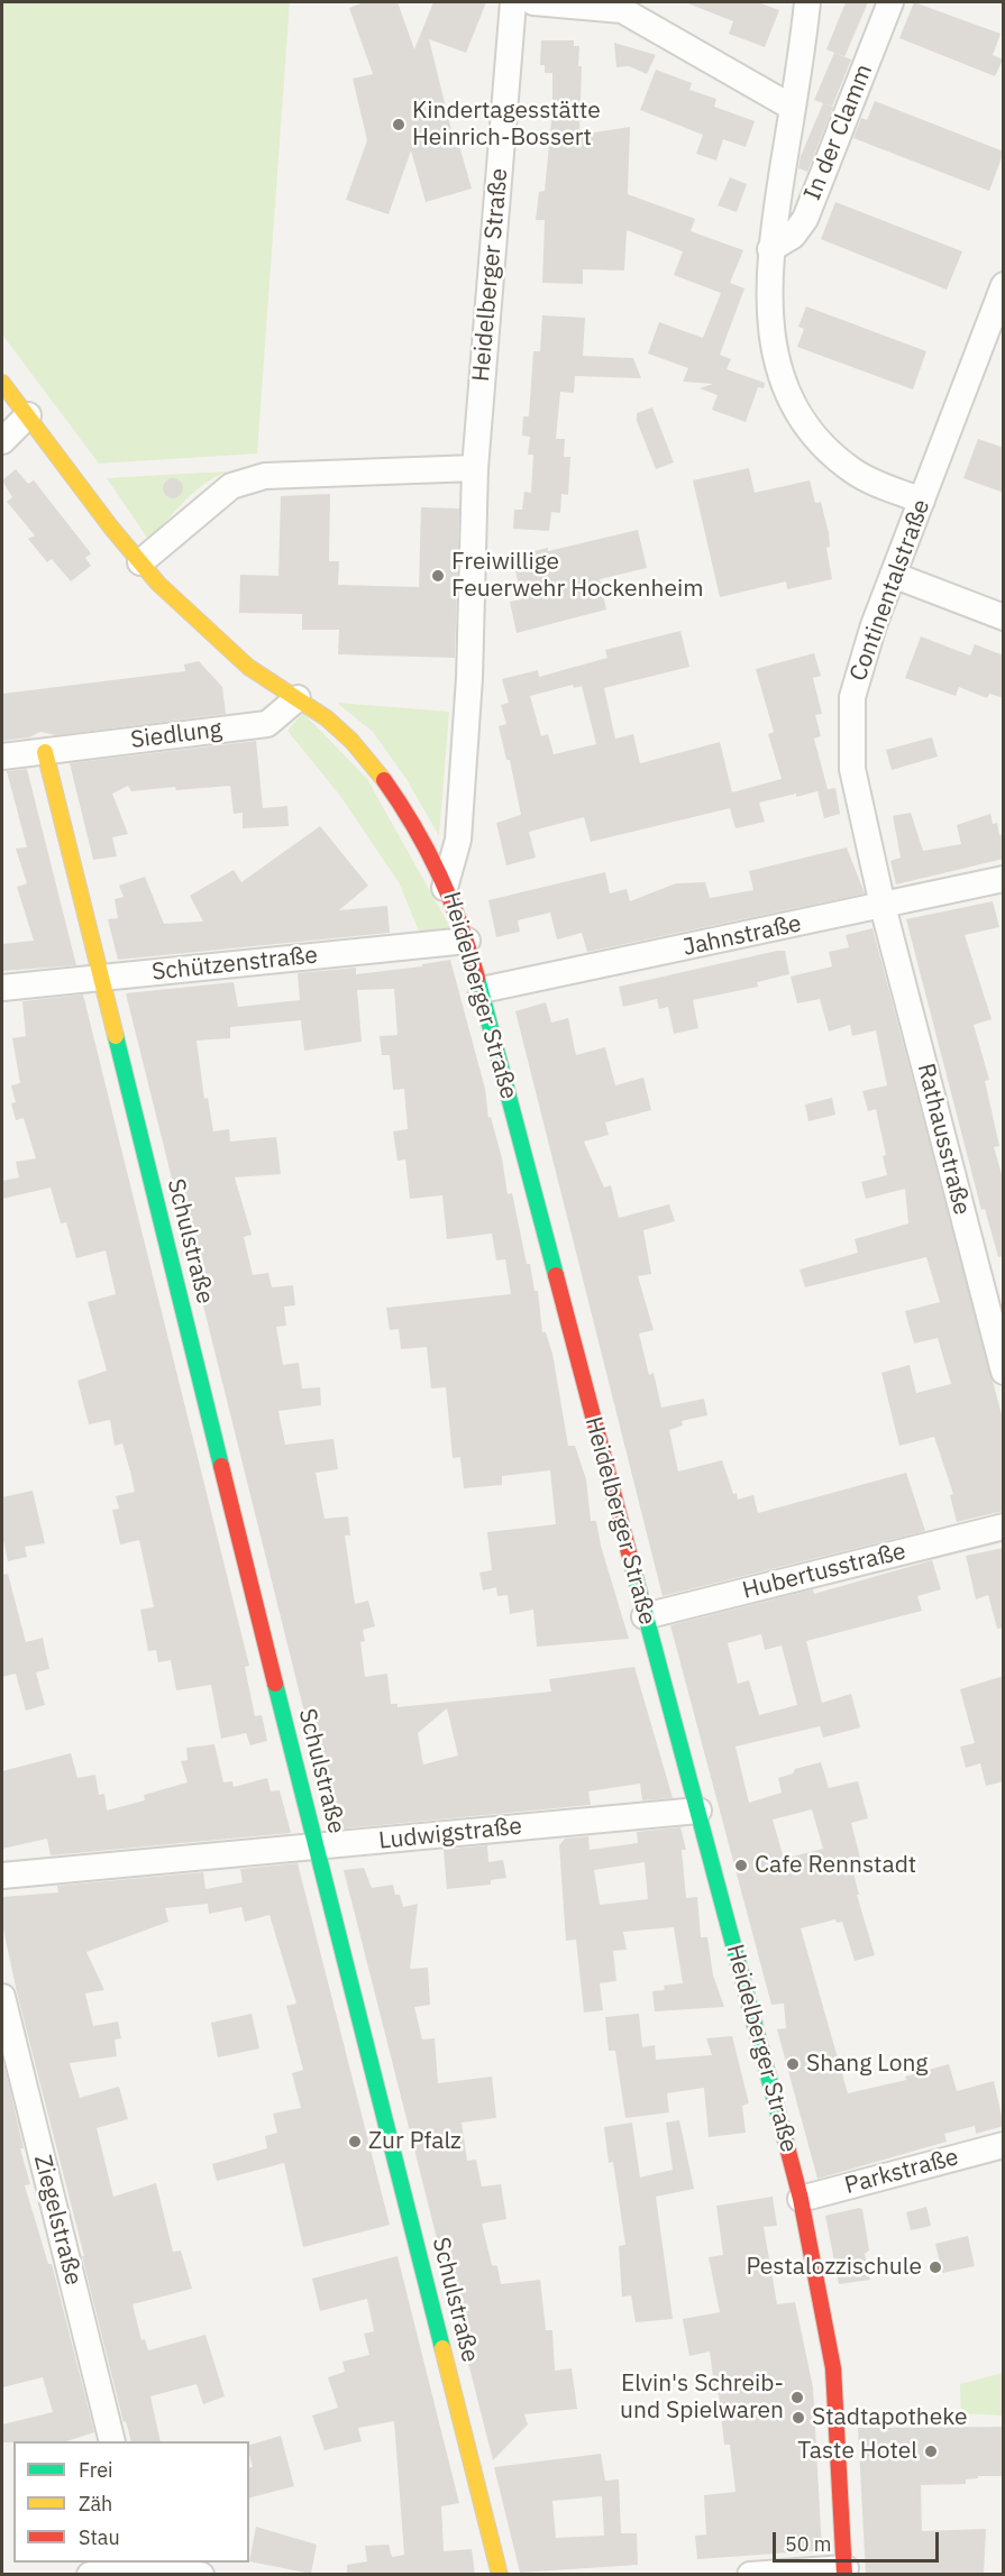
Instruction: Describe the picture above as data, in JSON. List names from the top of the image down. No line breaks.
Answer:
{"streets":{"street":["In der Clamm","Heidelberger Straße","Continentalstraße","Siedlung","Jahnstraße","Schützenstraße","Rathausstraße","Schulstraße","Hubertusstraße","Ludwigstraße","Parkstraße","Ziegelstraße"]},"crossings":[["In der Clamm","Continentalstraße"],["Heidelberger Straße","Jahnstraße"],["Heidelberger Straße","Schützenstraße"],["Heidelberger Straße","Hubertusstraße"],["Heidelberger Straße","Ludwigstraße"],["Heidelberger Straße","Parkstraße"],["Continentalstraße","Jahnstraße"],["Continentalstraße","Rathausstraße"],["Jahnstraße","Rathausstraße"],["Schützenstraße","Schulstraße"],["Schulstraße","Ludwigstraße"]],"places":["Kindertagesstätte Heinrich-Bossert","Freiwillige Feuerwehr Hockenheim","Cafe Rennstadt","Shang Long","Zur Pfalz","Pestalozzischule","Elvin's Schreib- und Spielwaren","Stadtapotheke","Taste Hotel"],"legend":["Frei","Zäh","Stau"],"scale_bar":"50 m"}
